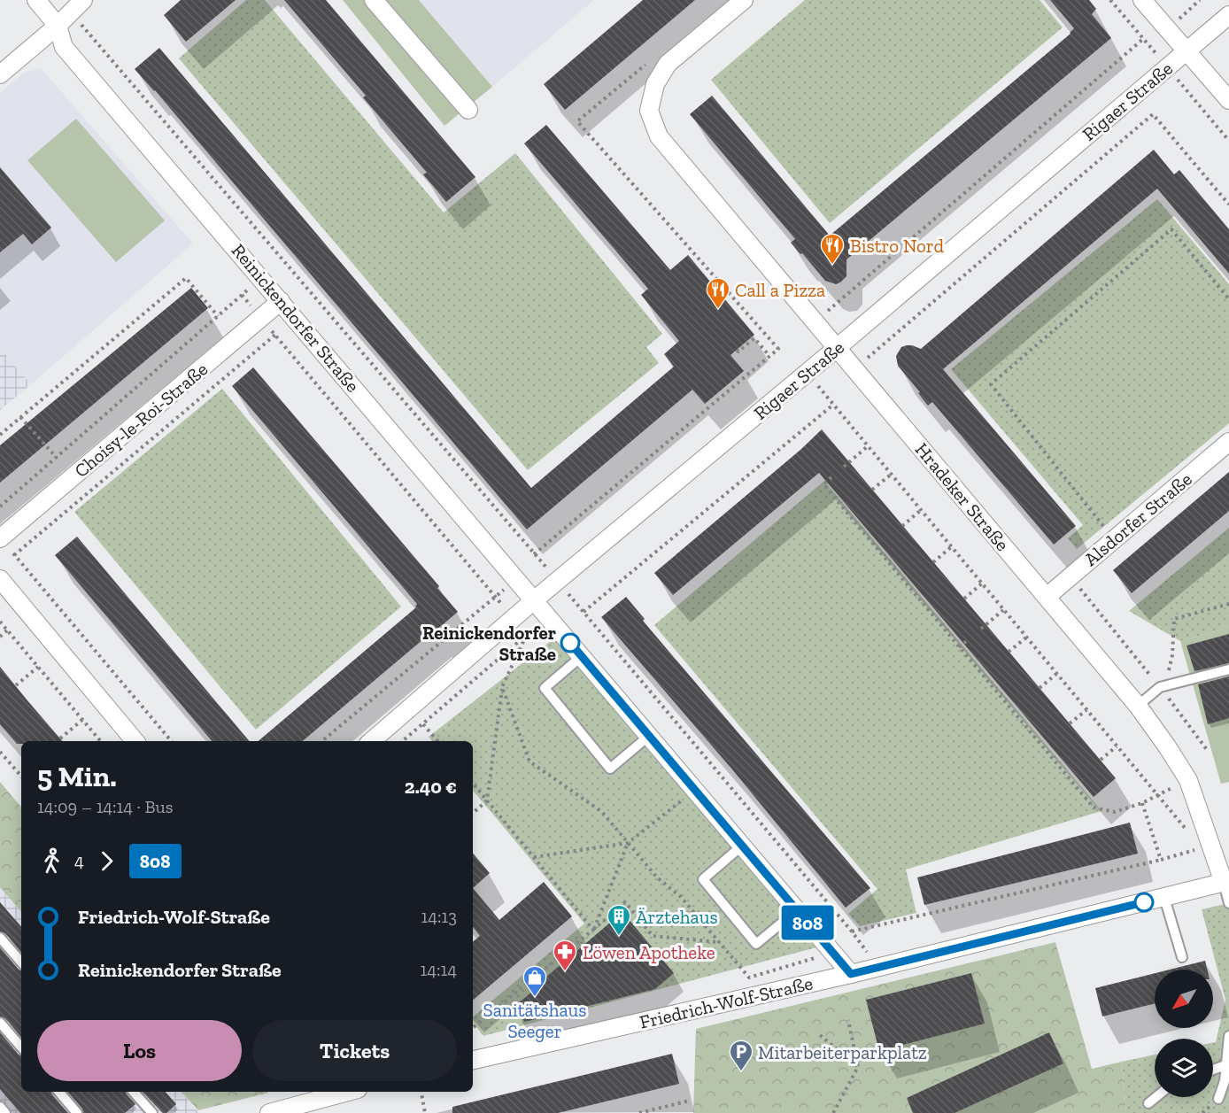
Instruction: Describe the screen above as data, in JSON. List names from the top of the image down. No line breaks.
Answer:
{"streets":{"street":["Rigaer Straße","Reinickendorfer Straße","Choisy-le-Roi-Straße","Hradeker Straße","Alsdorfer Straße","Friedrich-Wolf-Straße"]},"crossings":[["Rigaer Straße","Reinickendorfer Straße"],["Rigaer Straße","Hradeker Straße"],["Reinickendorfer Straße","Choisy-le-Roi-Straße"],["Reinickendorfer Straße","Friedrich-Wolf-Straße"],["Hradeker Straße","Alsdorfer Straße"],["Hradeker Straße","Friedrich-Wolf-Straße"]],"places":{"restaurant":["Bistro Nord","Call a Pizza"],"other":["Reinickendorfer Straße"],"building":["Ärztehaus"],"pharmacy":["Löwen Apotheke"],"shop":["Sanitätshaus Seeger"],"parking":["Mitarbeiterparkplatz"]},"lines":["bus line 808"],"north":"bottom left","page":{"on_map":"808","heading":["5 Min.","14:09 – 14:14 · Bus","2.40 €"],"legs":["4","808"],"list":[{"name":"Friedrich-Wolf-Straße","value":"14:13"},{"name":"Reinickendorfer Straße","value":"14:14"}],"buttons":["Los","Tickets"]}}
